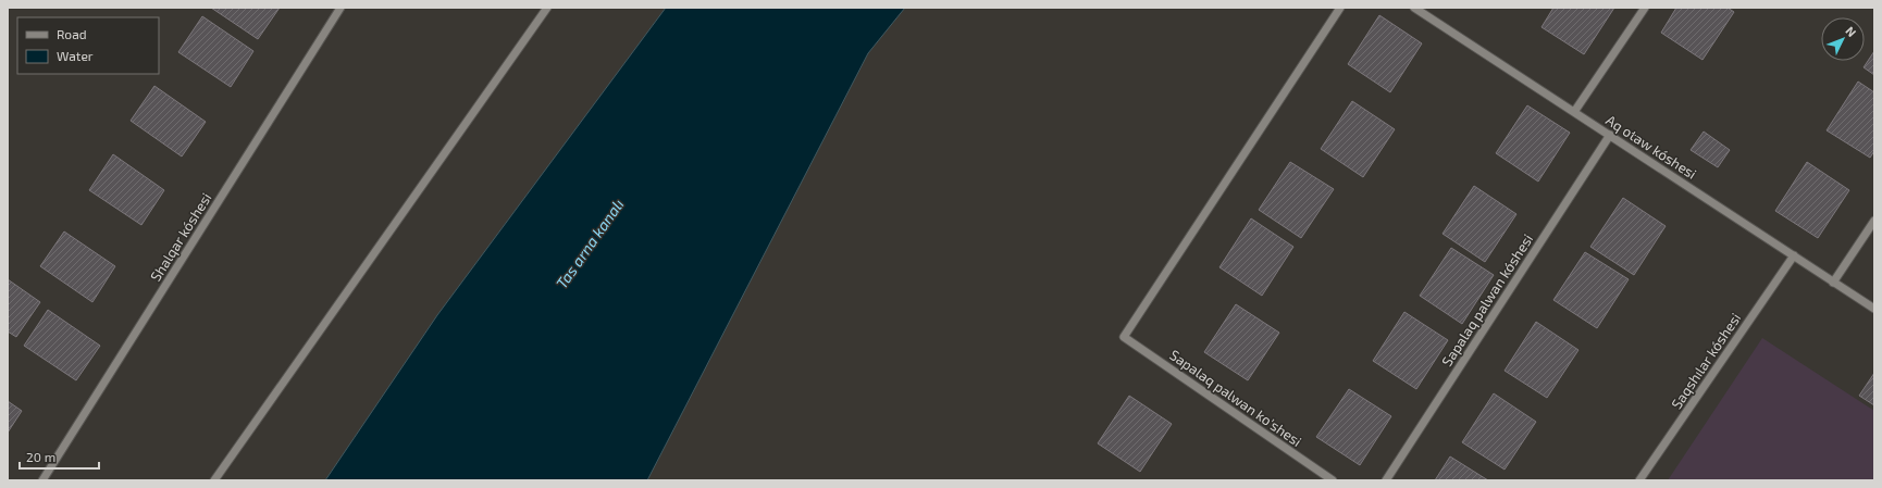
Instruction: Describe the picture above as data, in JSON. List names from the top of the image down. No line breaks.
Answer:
{"streets":{"street":["Aq otaw kóshesi","Shalqar kóshesi","Sapalaq palwan kóshesi","Saqshılar kóshesi","Sapalaq palwan ko'shesi"]},"crossings":[["Aq otaw kóshesi","Sapalaq palwan kóshesi"],["Aq otaw kóshesi","Saqshılar kóshesi"]],"water":["Tas arna kanalı"],"legend":["Road","Water"],"scale_bar":"20 m","north":"top right"}
